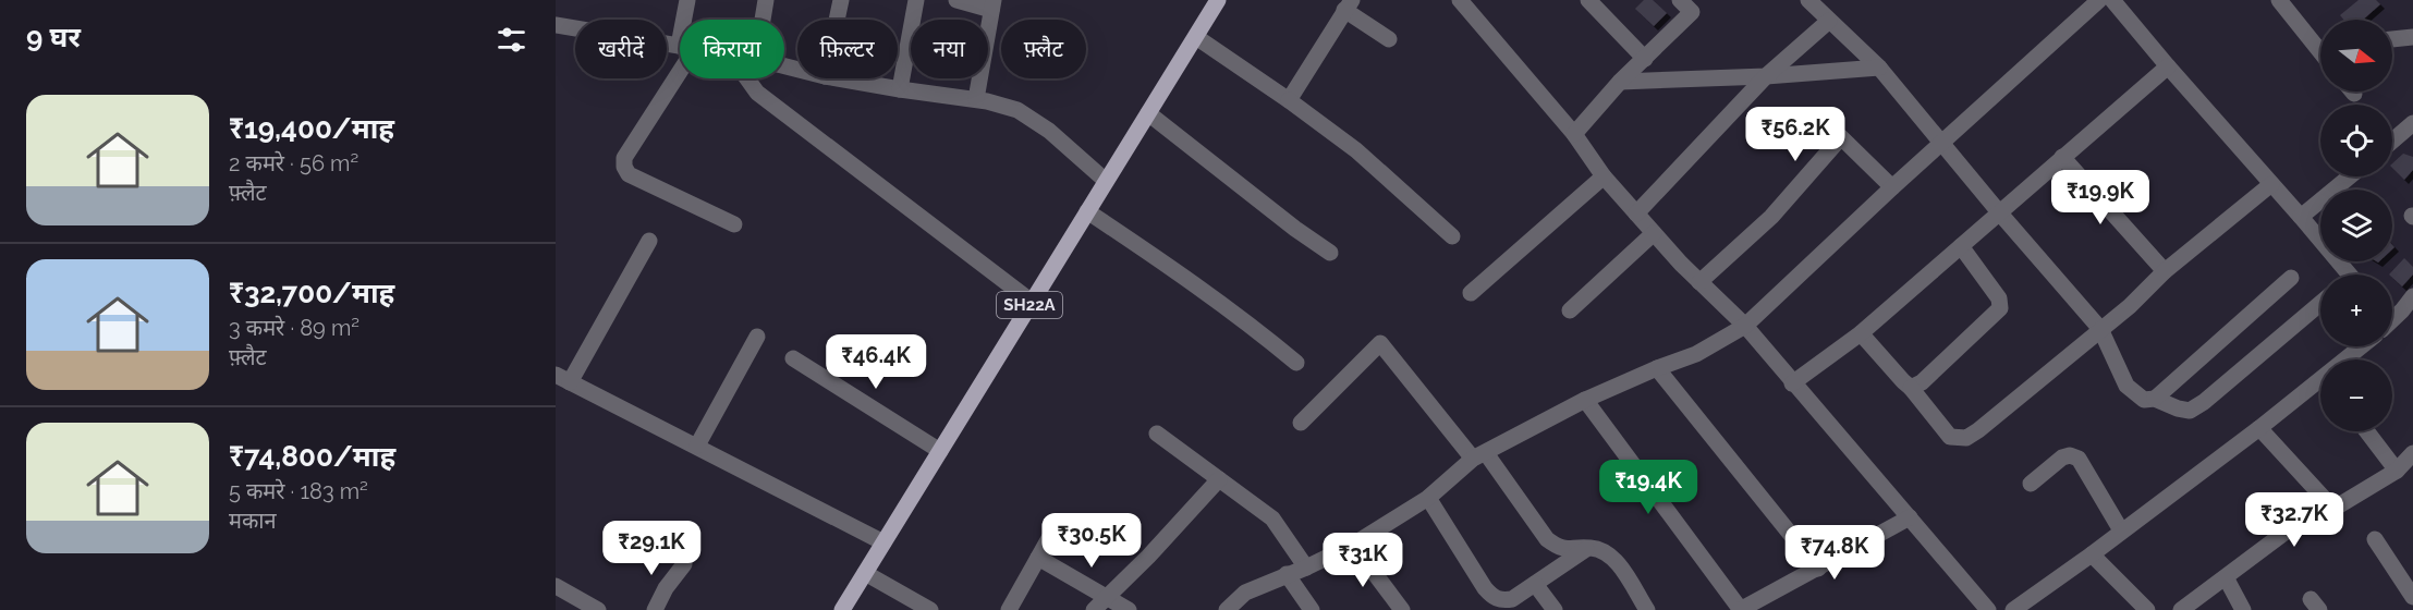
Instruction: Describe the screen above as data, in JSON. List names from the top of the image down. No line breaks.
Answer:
{"streets":{"main road":["SH22A"]},"north":"right","page":{"heading":"9 घर","map_buttons":["+","−"],"chip":["खरीदें","किराया","फ़िल्टर","नया","फ़्लैट"],"list":[{"name":"₹19,400/माह","note":"2 कमरे · 56 m² · फ़्लैट"},{"name":"₹32,700/माह","note":"3 कमरे · 89 m² · फ़्लैट"},{"name":"₹74,800/माह","note":"5 कमरे · 183 m² · मकान"}],"price":["₹56.2K","₹19.9K","₹46.4K","₹19.4K","₹32.7K","₹30.5K","₹29.1K","₹74.8K","₹31K"]}}
